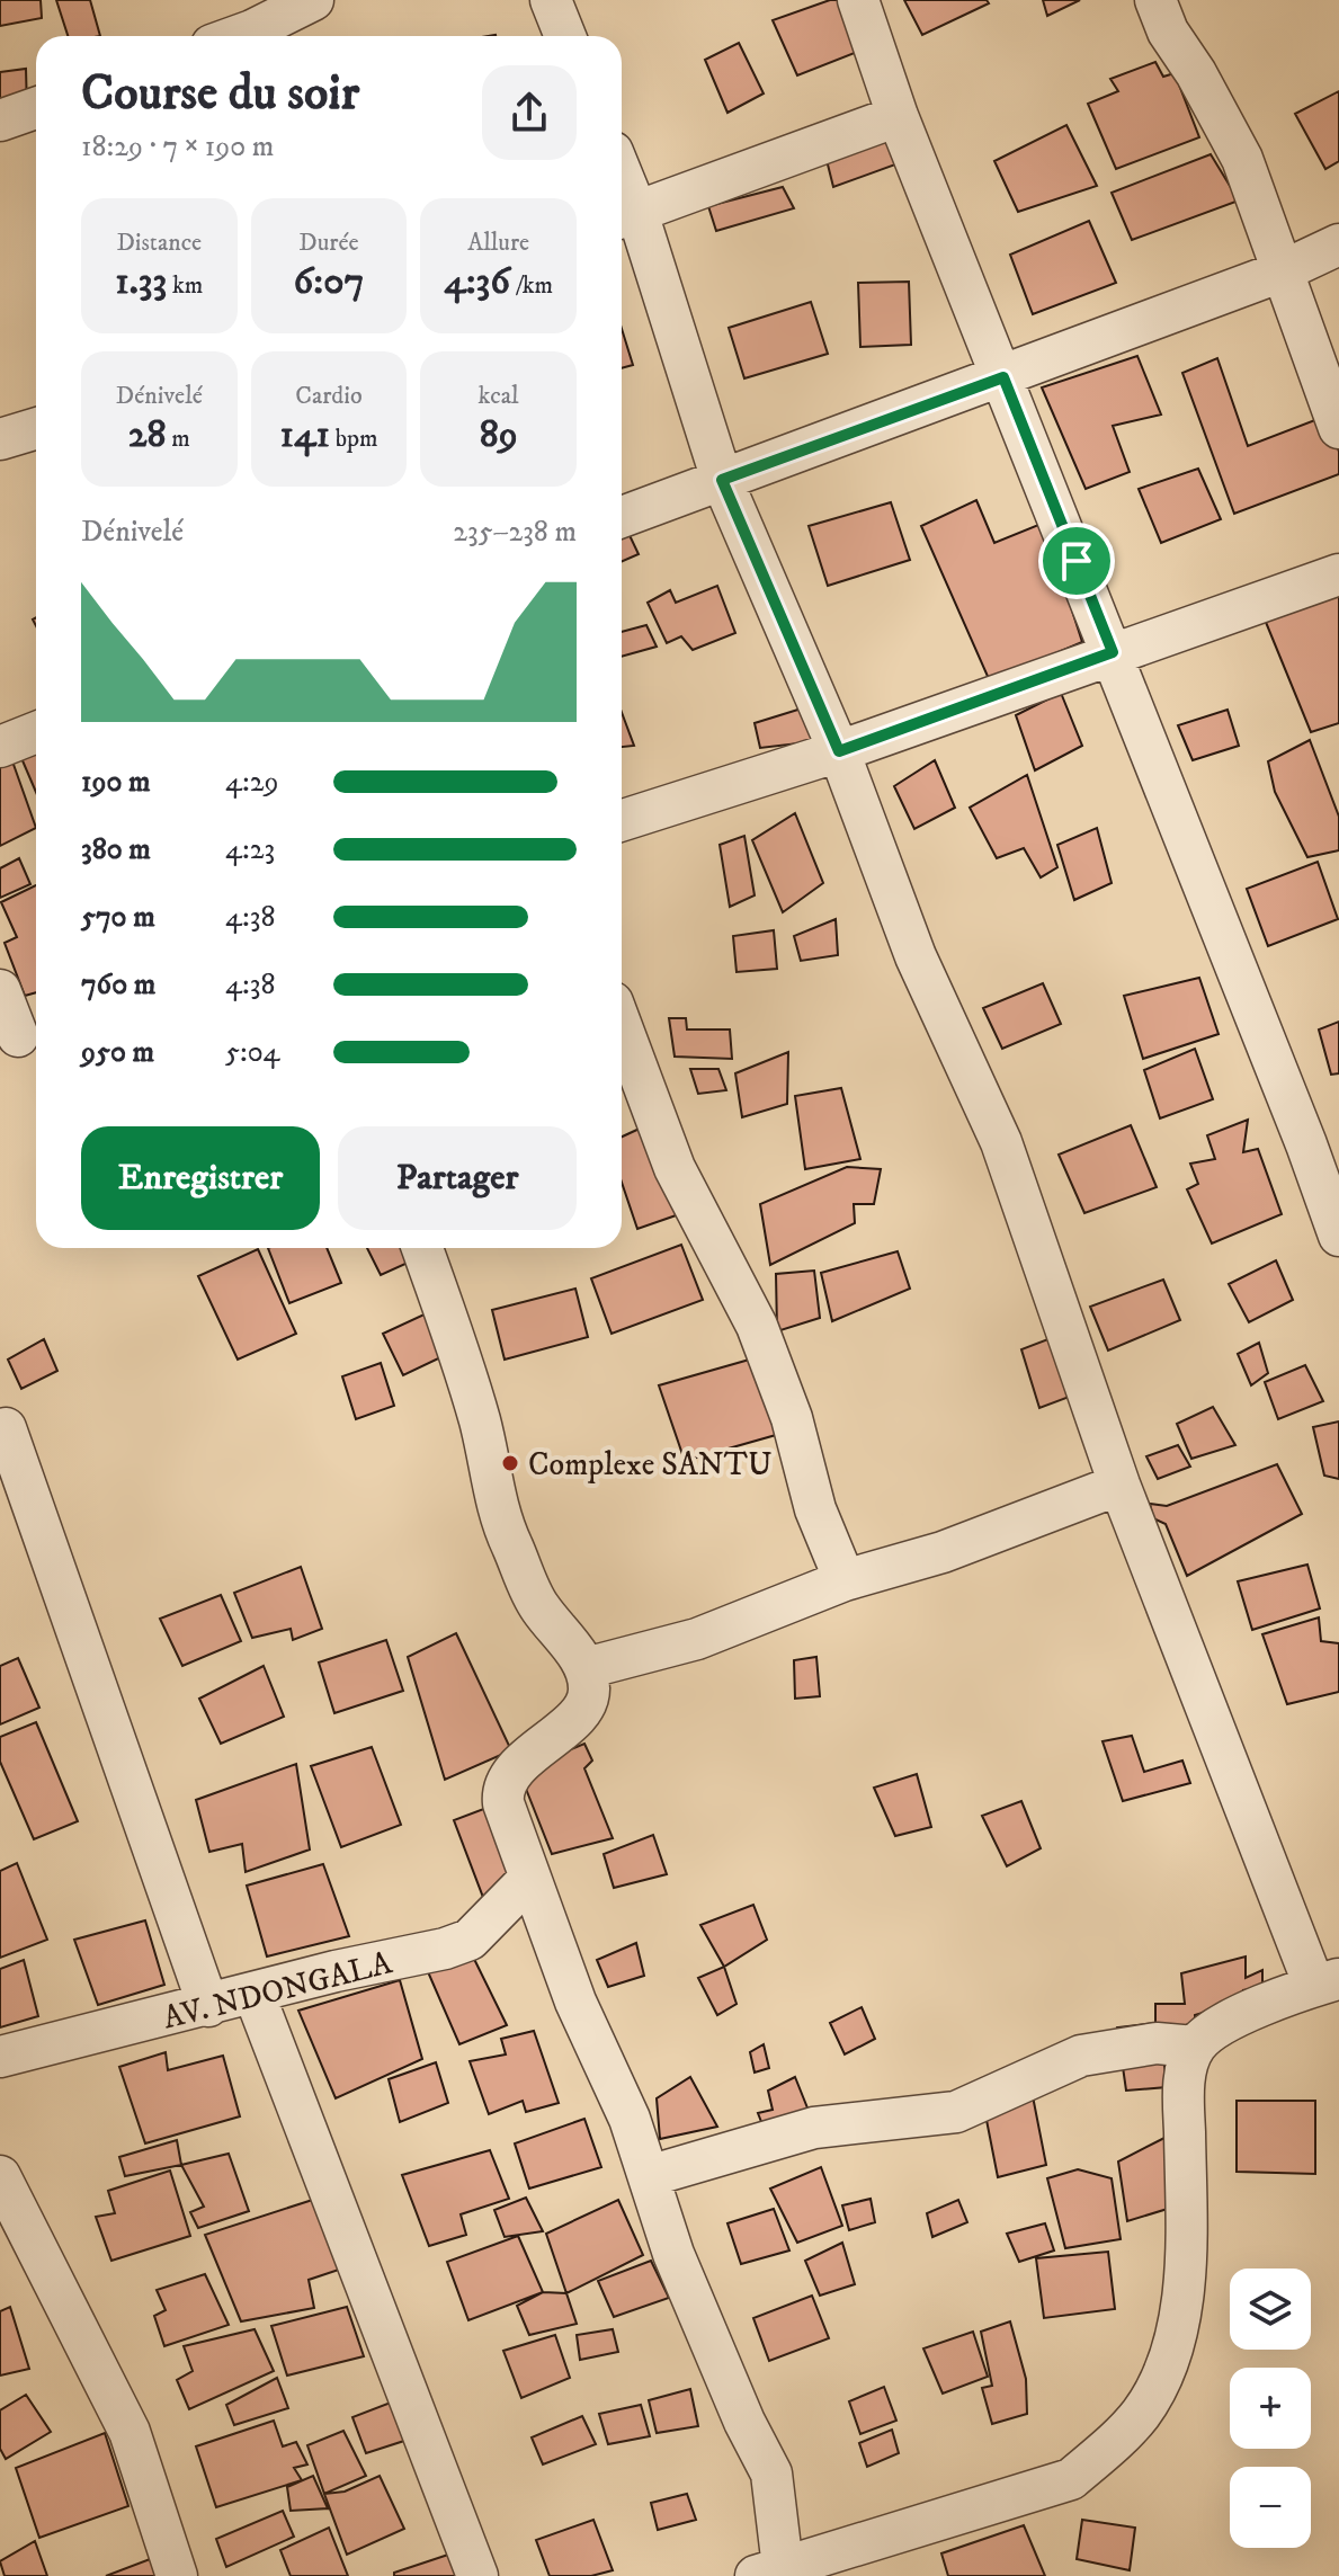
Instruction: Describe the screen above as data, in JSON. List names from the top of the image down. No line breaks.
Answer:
{"streets":{"street":["AV. NDONGALA"]},"places":["Complexe SANTU"],"page":{"heading":["Course du soir","18:29 · 7 × 190 m"],"stats":[["Distance","1.33 km"],["Durée","6:07"],["Allure","4:36 /km"],["Dénivelé","28 m"],["Cardio","141 bpm"],["kcal","89"]],"chart":["Dénivelé","235–238 m"],"list":[{"name":"190 m","note":"4:29"},{"name":"380 m","note":"4:23"},{"name":"570 m","note":"4:38"},{"name":"760 m","note":"4:38"},{"name":"950 m","note":"5:04"}],"buttons":["Enregistrer","Partager"],"map_buttons":["+","−"]}}
